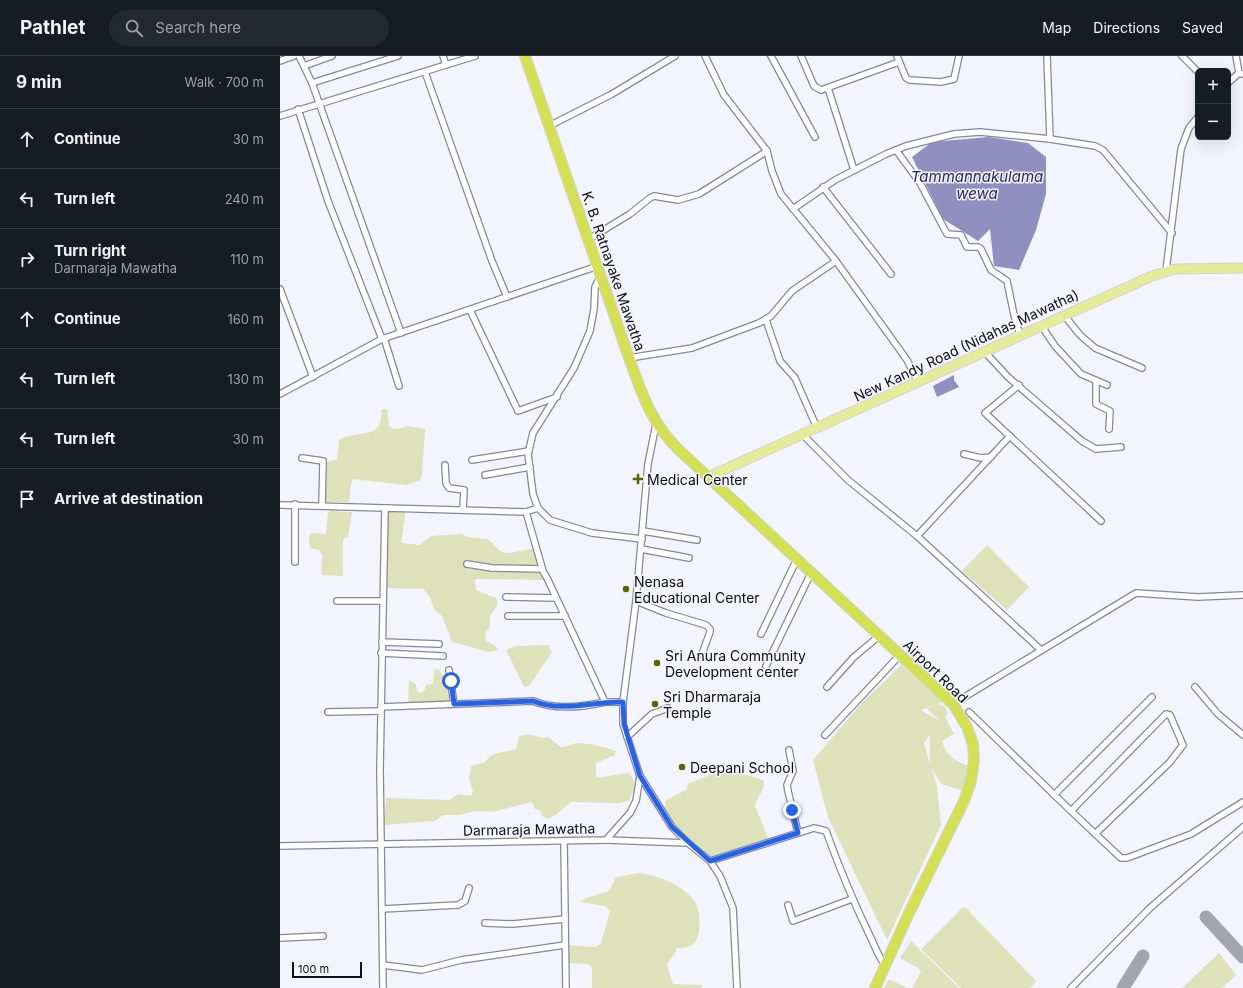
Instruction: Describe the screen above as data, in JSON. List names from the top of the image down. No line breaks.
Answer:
{"streets":{"highway":["K. B. Ratnayake Mawatha","Airport Road"],"main road":["New Kandy Road (Nidahas Mawatha)"],"street":["Darmaraja Mawatha"]},"crossings":[["K. B. Ratnayake Mawatha","New Kandy Road (Nidahas Mawatha)"],["K. B. Ratnayake Mawatha","Airport Road"],["K. B. Ratnayake Mawatha","Darmaraja Mawatha"],["New Kandy Road (Nidahas Mawatha)","Airport Road"]],"water":["Tammannakulama wewa"],"places":{"health":["Medical Center"],"other":["Nenasa Educational Center","Sri Anura Community Development center","Sri Dharmaraja Temple","Deepani School"]},"scale_bar":"100 m","page":{"header":"Pathlet","search":"Search here","nav":["Map","Directions","Saved"],"heading":["9 min","Walk · 700 m"],"map_buttons":["+","−"],"list":[["Continue","30 m"],["Turn left","240 m"],["Turn right","Darmaraja Mawatha","110 m"],["Continue","160 m"],["Turn left","130 m"],["Turn left","30 m"],"Arrive at destination"],"scale":"100 m"}}
